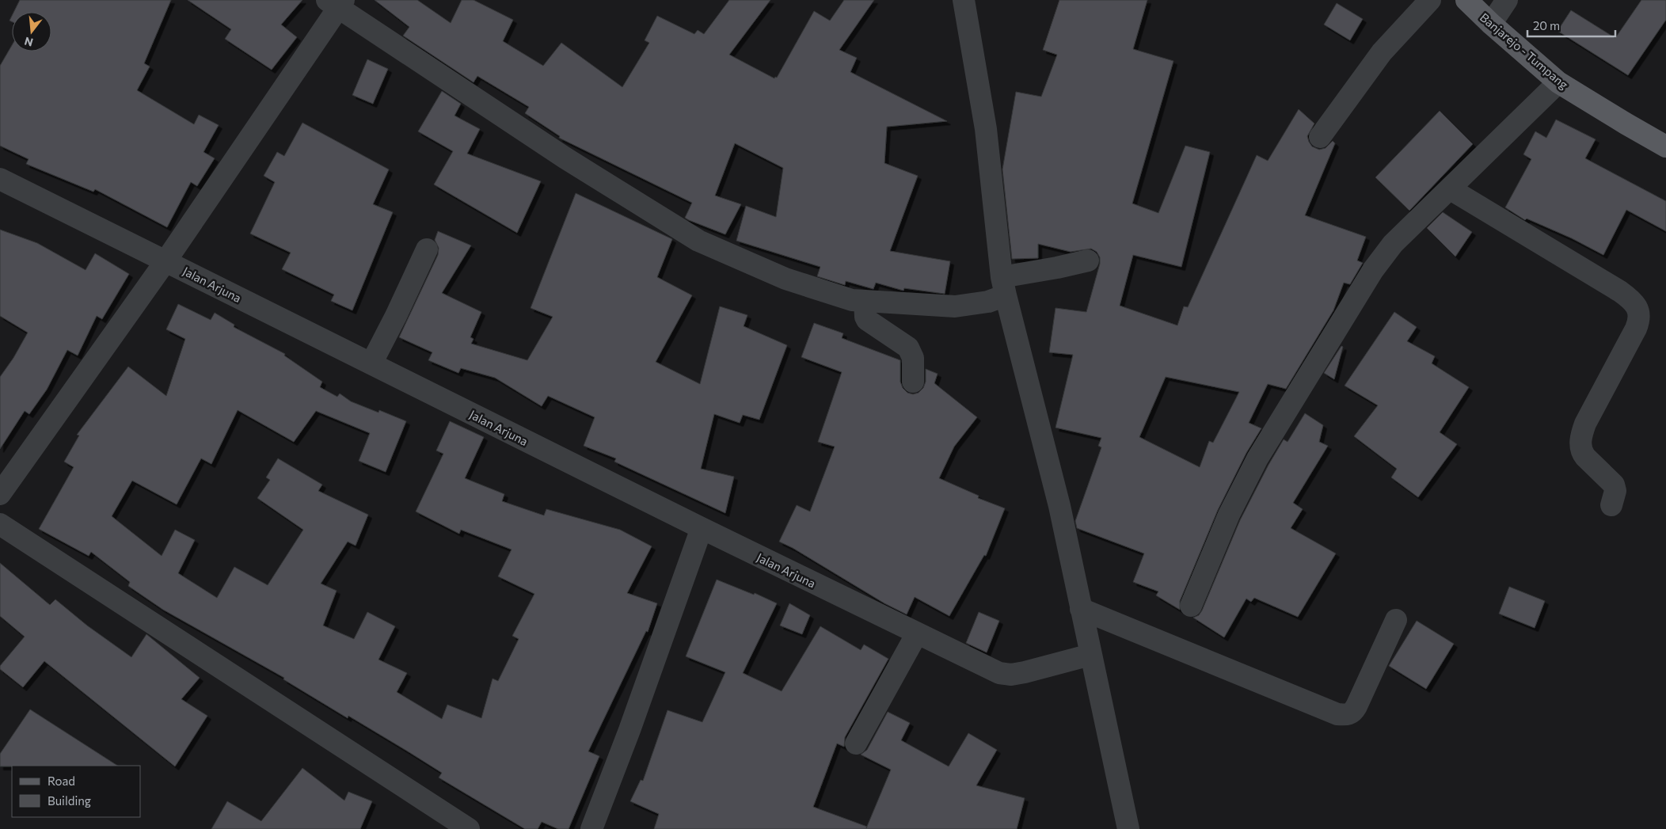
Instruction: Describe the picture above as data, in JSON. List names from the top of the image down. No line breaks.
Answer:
{"streets":{"main road":["Banjarejo - Tumpang"],"street":["Jalan Arjuna"]},"legend":["Road","Building"],"scale_bar":"20 m","north":"bottom"}
